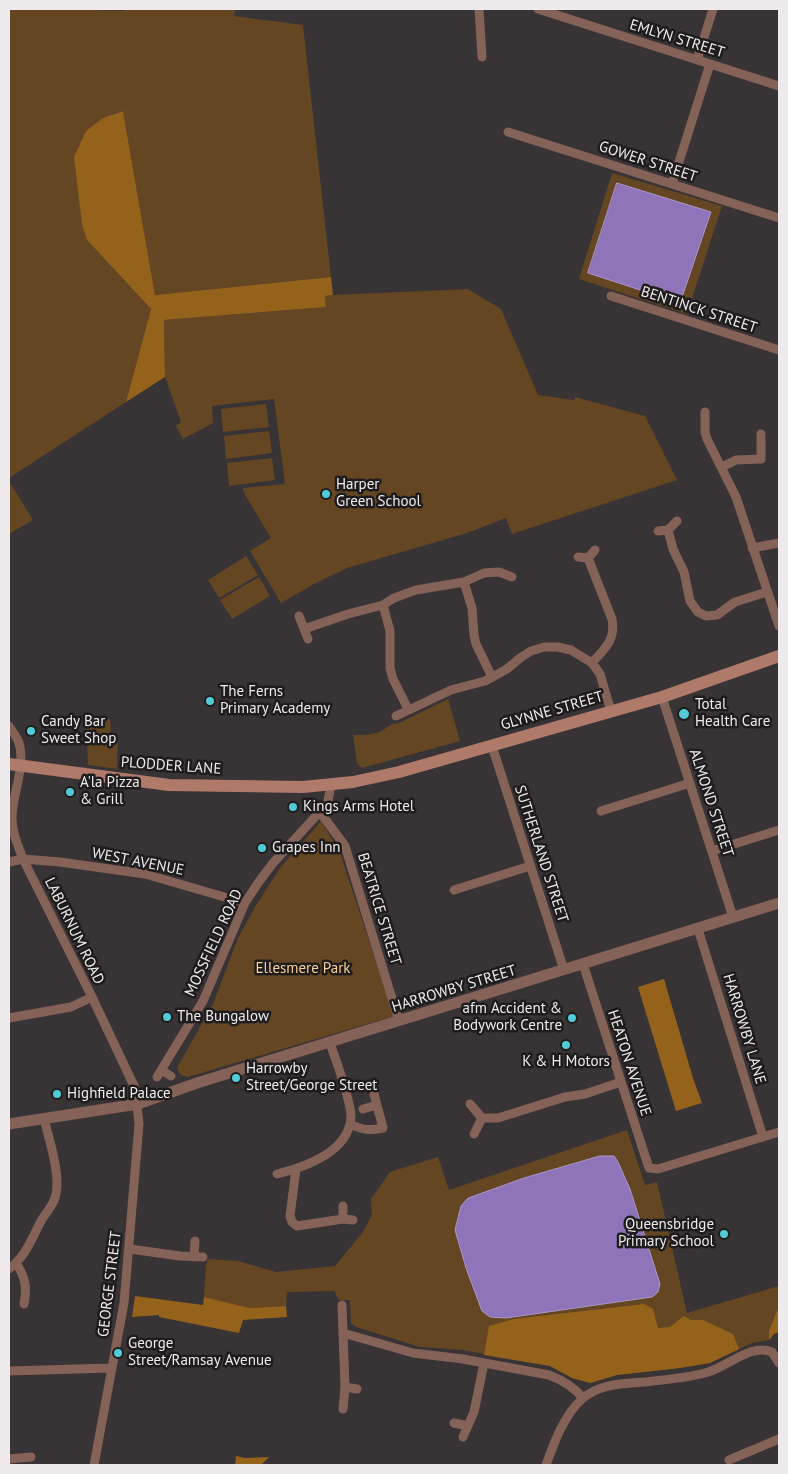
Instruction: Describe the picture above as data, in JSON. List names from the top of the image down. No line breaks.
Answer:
{"streets":{"main road":["GLYNNE STREET","PLODDER LANE"],"street":["EMLYN STREET","GOWER STREET","BENTINCK STREET","ALMOND STREET","SUTHERLAND STREET","WEST AVENUE","BEATRICE STREET","LABURNUM ROAD","MOSSFIELD ROAD","HARROWBY STREET","HARROWBY LANE","HEATON AVENUE","GEORGE STREET"]},"crossings":[["GLYNNE STREET","PLODDER LANE"],["GLYNNE STREET","ALMOND STREET"],["GLYNNE STREET","SUTHERLAND STREET"],["GLYNNE STREET","MOSSFIELD ROAD"],["PLODDER LANE","LABURNUM ROAD"],["PLODDER LANE","MOSSFIELD ROAD"],["ALMOND STREET","HARROWBY STREET"],["SUTHERLAND STREET","HARROWBY STREET"],["WEST AVENUE","LABURNUM ROAD"],["WEST AVENUE","MOSSFIELD ROAD"],["BEATRICE STREET","MOSSFIELD ROAD"],["BEATRICE STREET","HARROWBY STREET"],["LABURNUM ROAD","HARROWBY STREET"],["LABURNUM ROAD","GEORGE STREET"],["HARROWBY STREET","HARROWBY LANE"],["HARROWBY STREET","HEATON AVENUE"],["HARROWBY STREET","GEORGE STREET"],["HARROWBY LANE","HEATON AVENUE"]],"parks":["Ellesmere Park"],"places":["Harper Green School","The Ferns Primary Academy","Total Health Care","Candy Bar Sweet Shop","A'la Pizza & Grill","Kings Arms Hotel","Grapes Inn","The Bungalow","afm Accident & Bodywork Centre","K & H Motors","Harrowby Street/George Street","Highfield Palace","Queensbridge Primary School","George Street/Ramsay Avenue"]}
